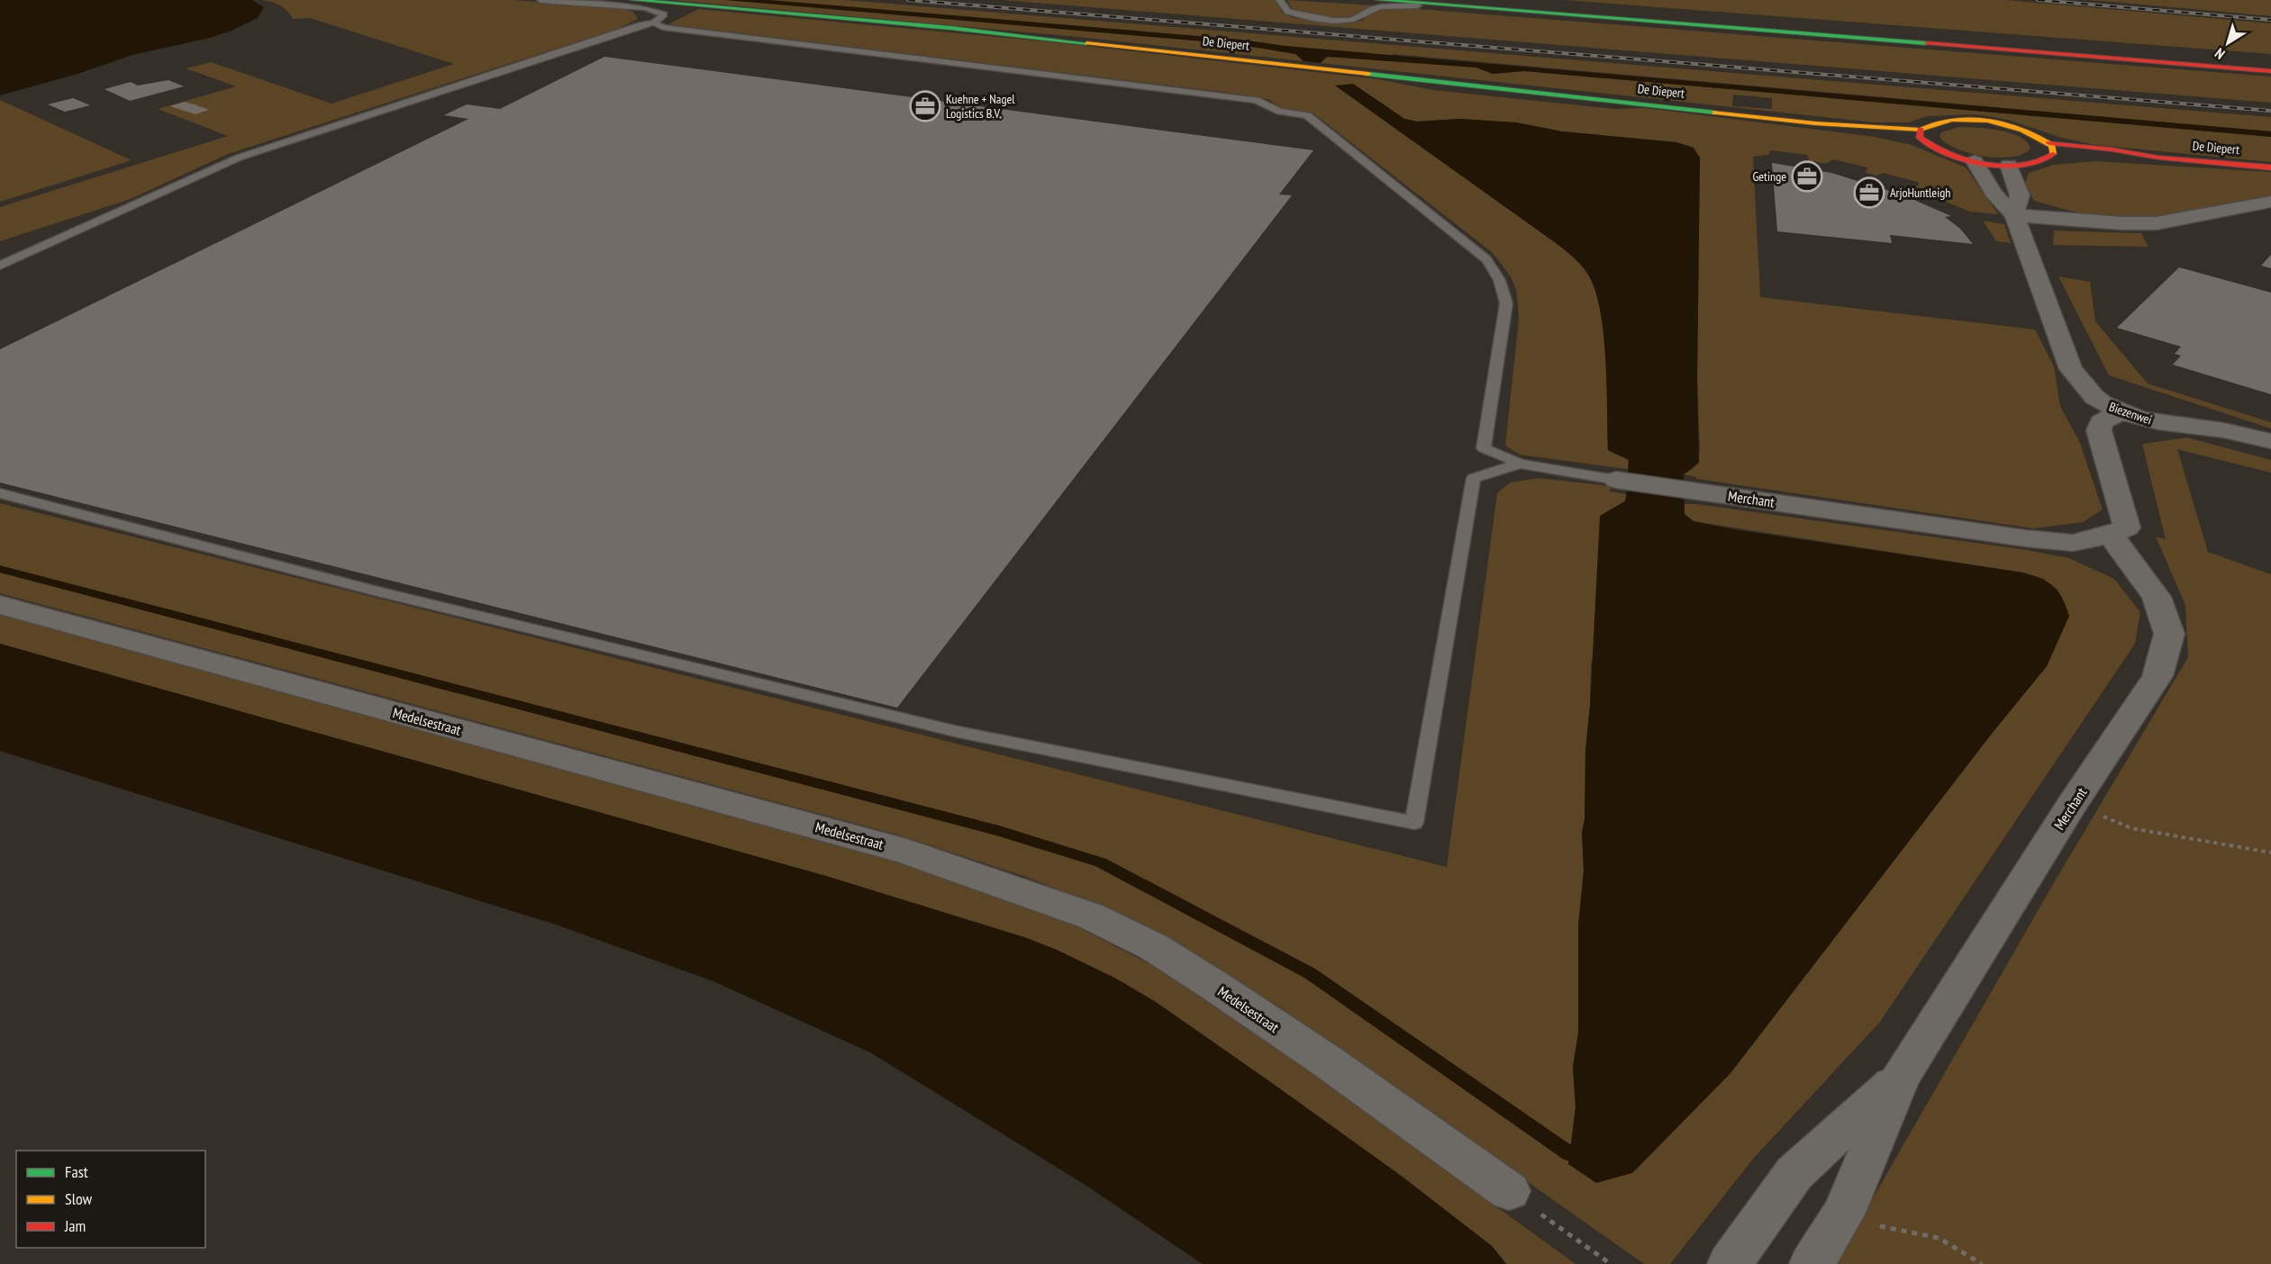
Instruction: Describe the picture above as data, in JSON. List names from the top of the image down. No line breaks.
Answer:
{"streets":{"main road":["De Diepert"],"street":["Biezenwei","Merchant","Medelsestraat"]},"places":{"office":["Kuehne + Nagel Logistics B.V.","Getinge","ArjoHuntleigh"]},"legend":["Fast","Slow","Jam"],"north":"bottom left"}
